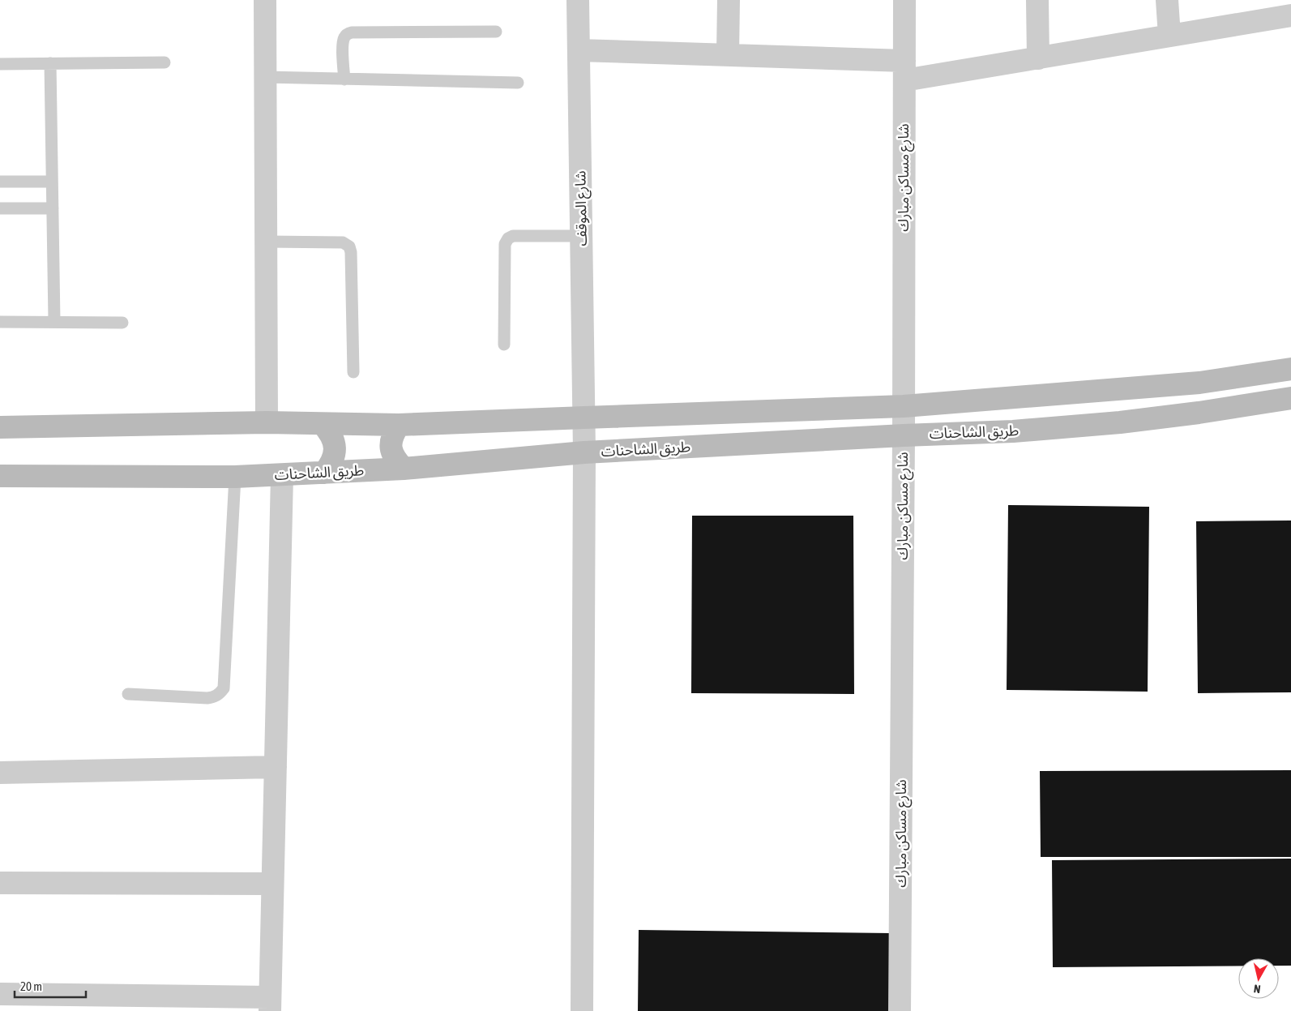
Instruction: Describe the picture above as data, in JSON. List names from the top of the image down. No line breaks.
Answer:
{"streets":{"main road":["طريق الشاحنات"],"street":["شارع مساكن مبارك","شارع الموقف"]},"crossings":[["شارع مساكن مبارك","طريق الشاحنات"],["شارع الموقف","طريق الشاحنات"]],"scale_bar":"20 m","north":"bottom"}
